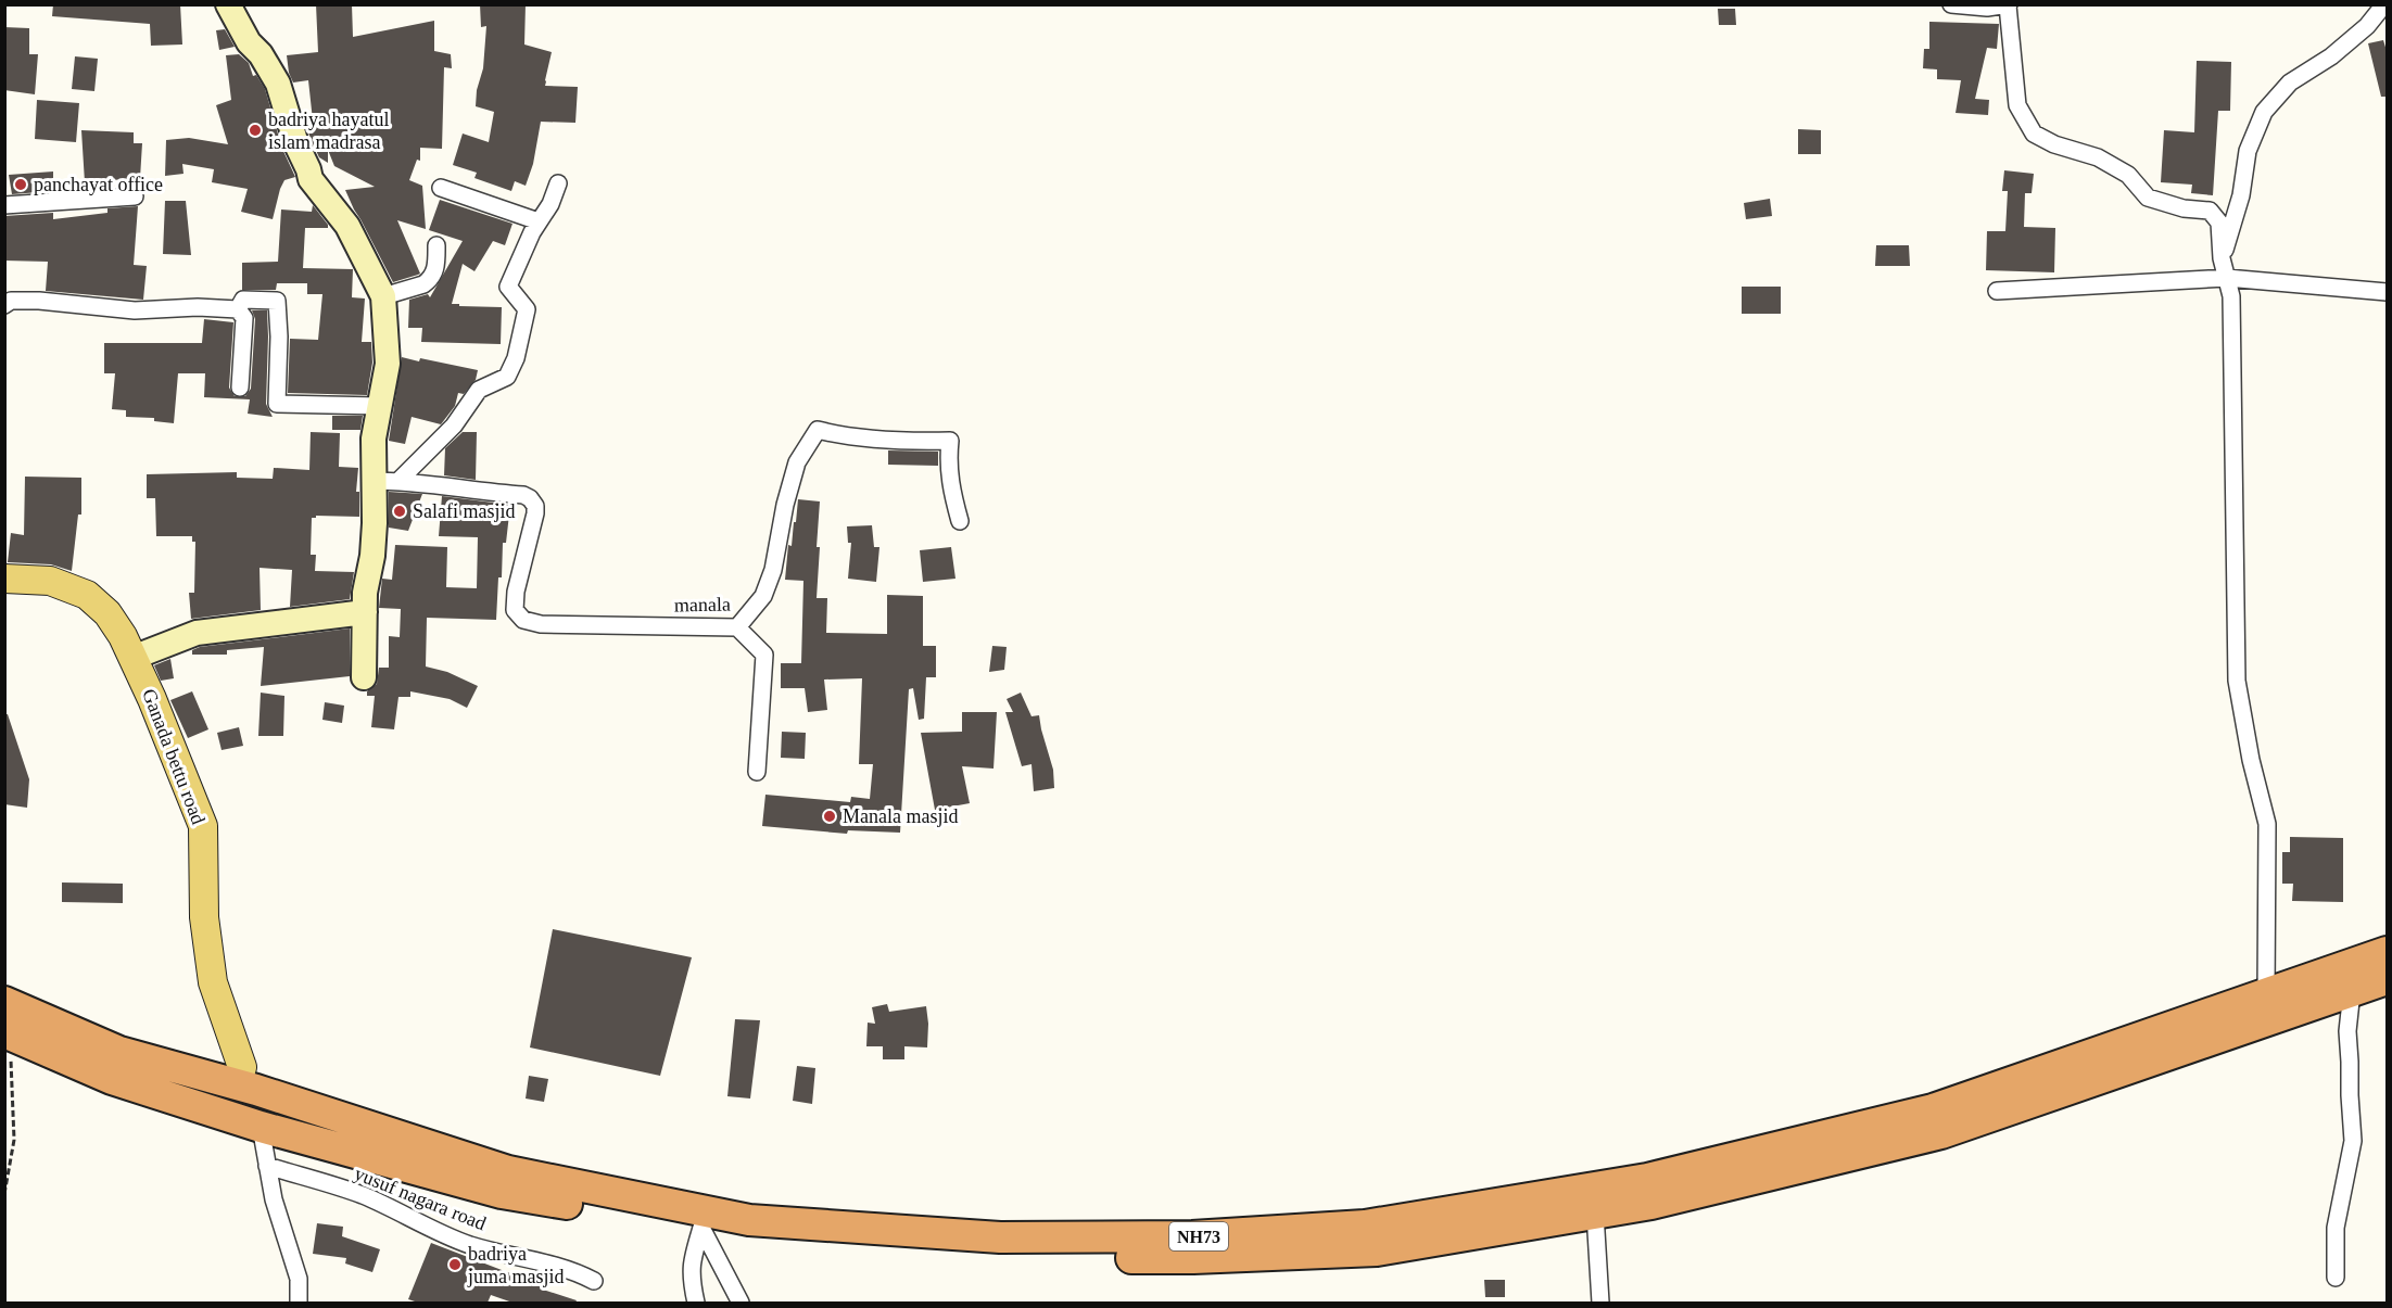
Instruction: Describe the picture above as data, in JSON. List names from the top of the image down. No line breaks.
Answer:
{"streets":{"highway":["NH73"],"main road":["Ganada bettu road"],"street":["manala","yusuf nagara road"]},"crossings":[["Ganada bettu road","NH73"]],"places":["badriya hayatul islam madrasa","panchayat office","Salafi masjid","Manala masjid","badriya juma masjid"]}
